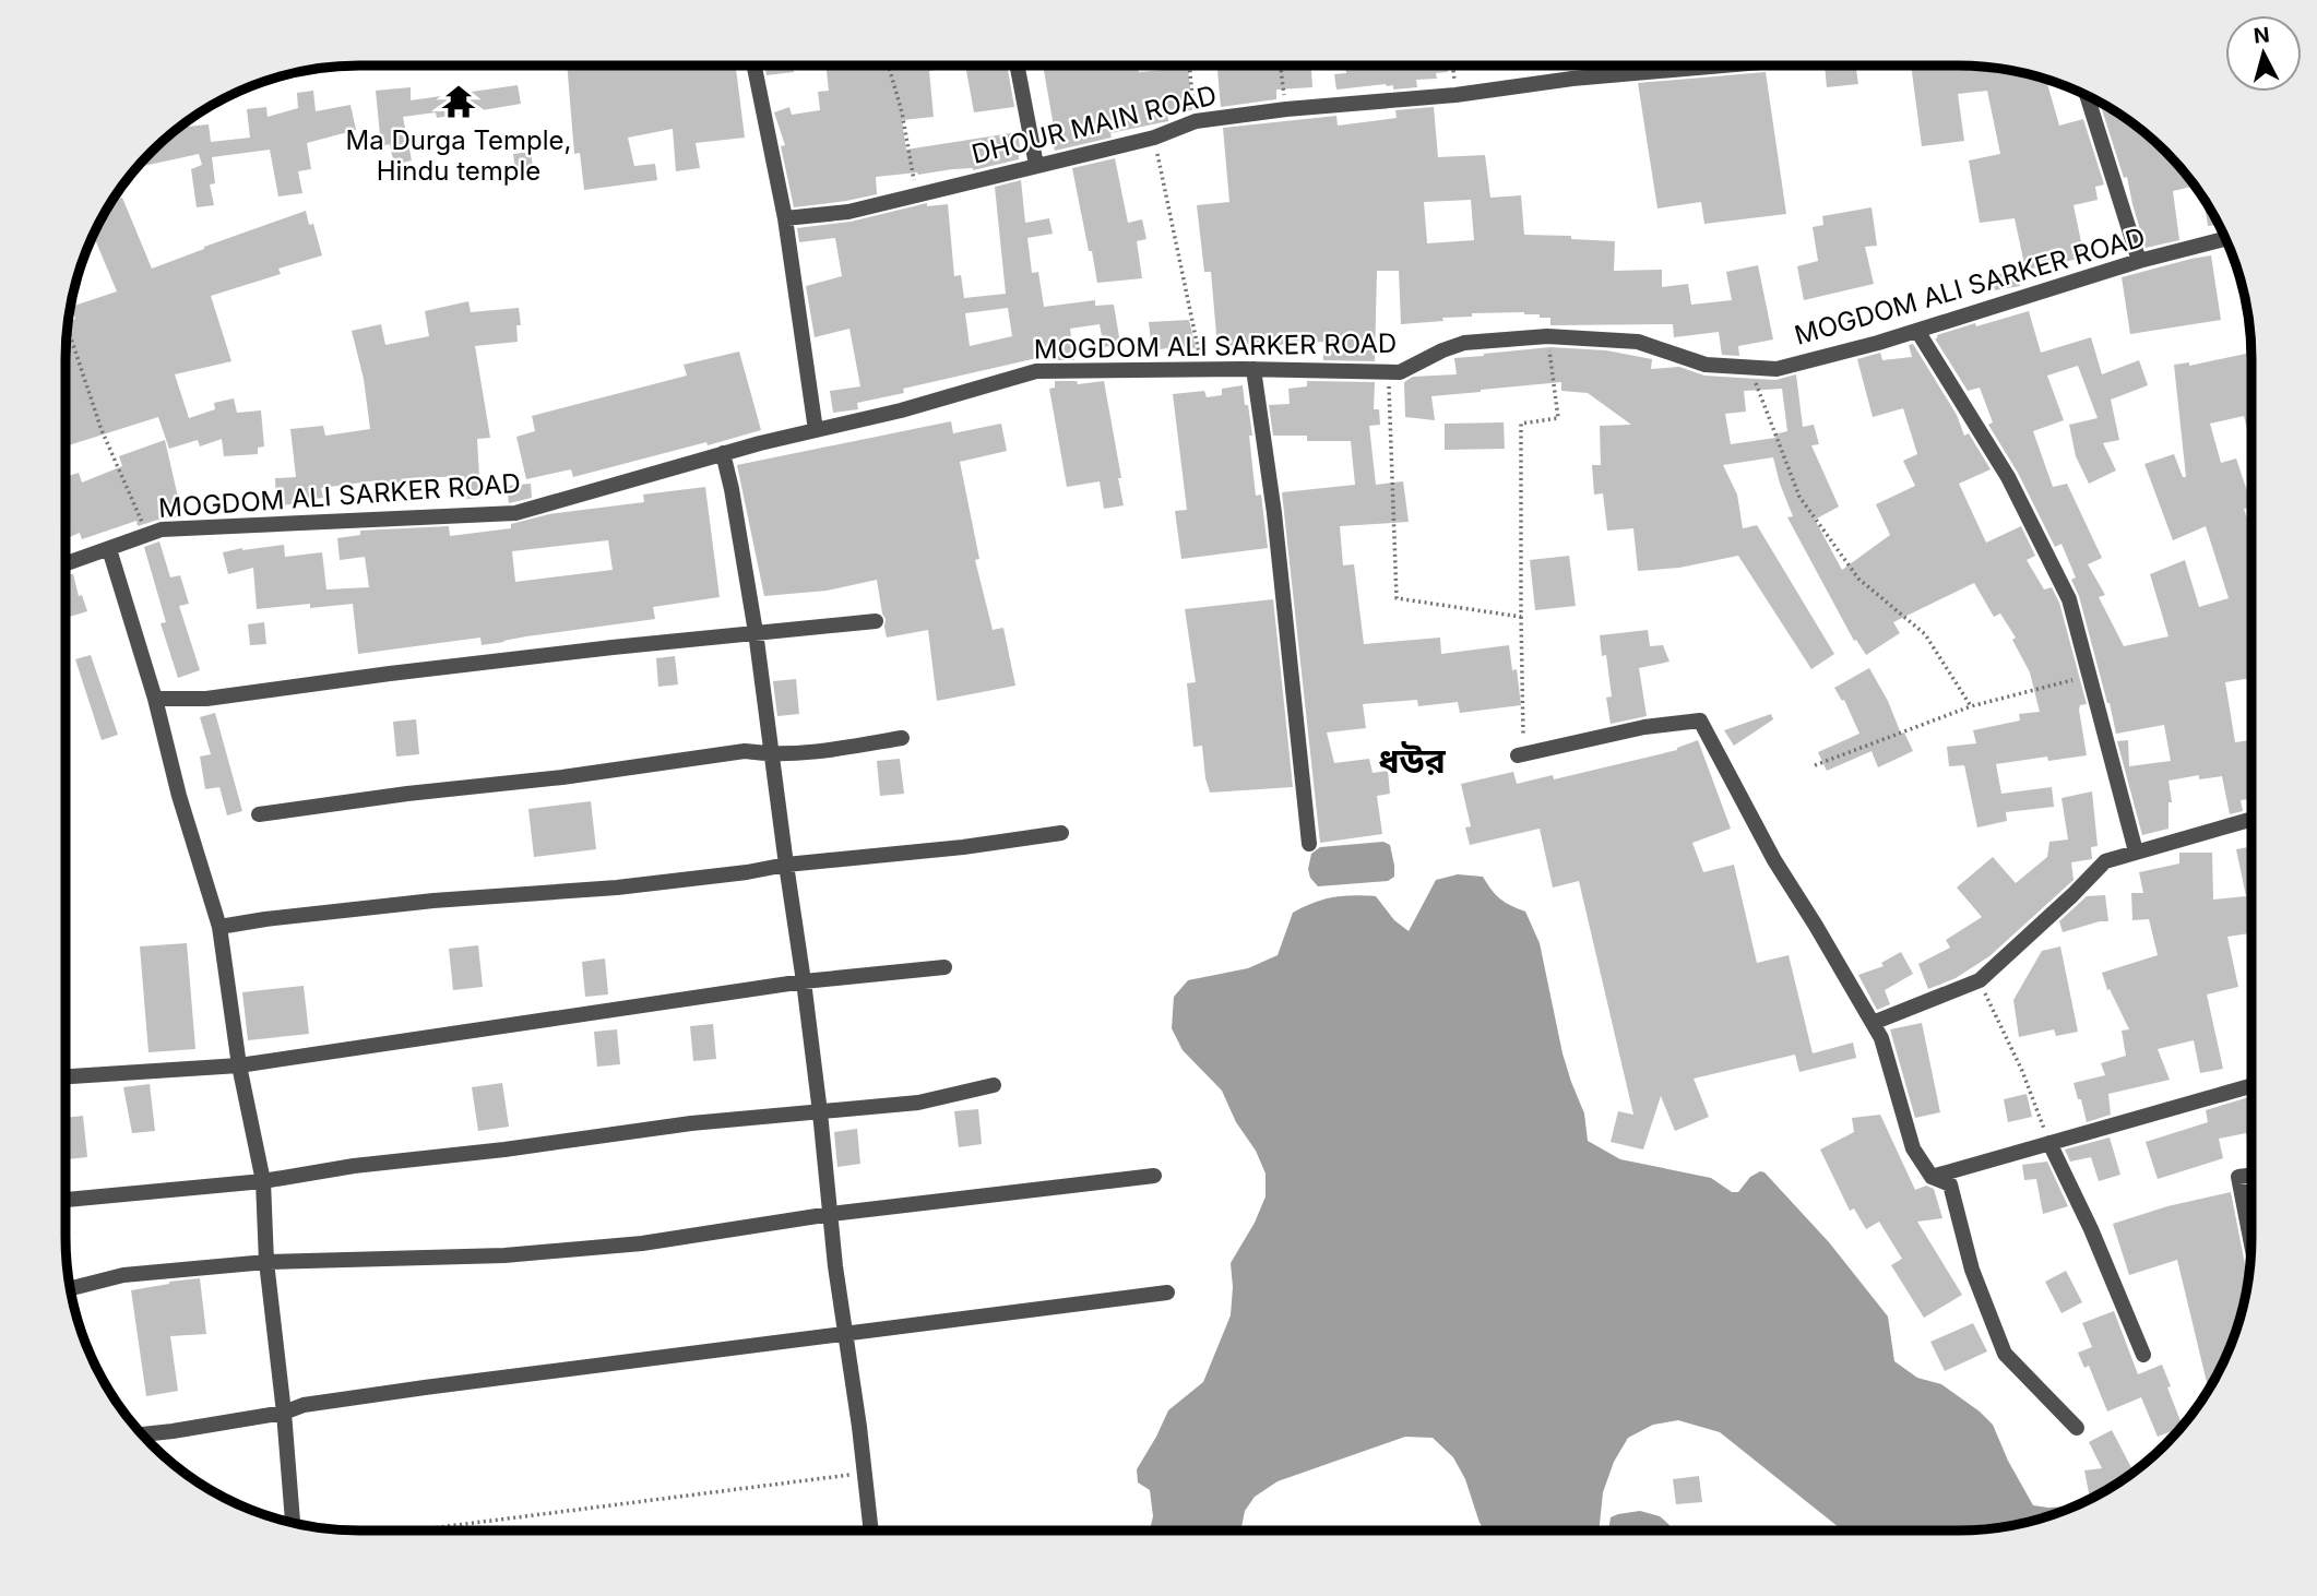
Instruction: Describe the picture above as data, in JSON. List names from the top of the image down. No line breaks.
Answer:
{"streets":{"street":["DHOUR MAIN ROAD","MOGDOM ALI SARKER ROAD"]},"districts":["ধউর"],"places":{"temple":["Ma Durga Temple, Hindu temple"]},"north":"top"}
